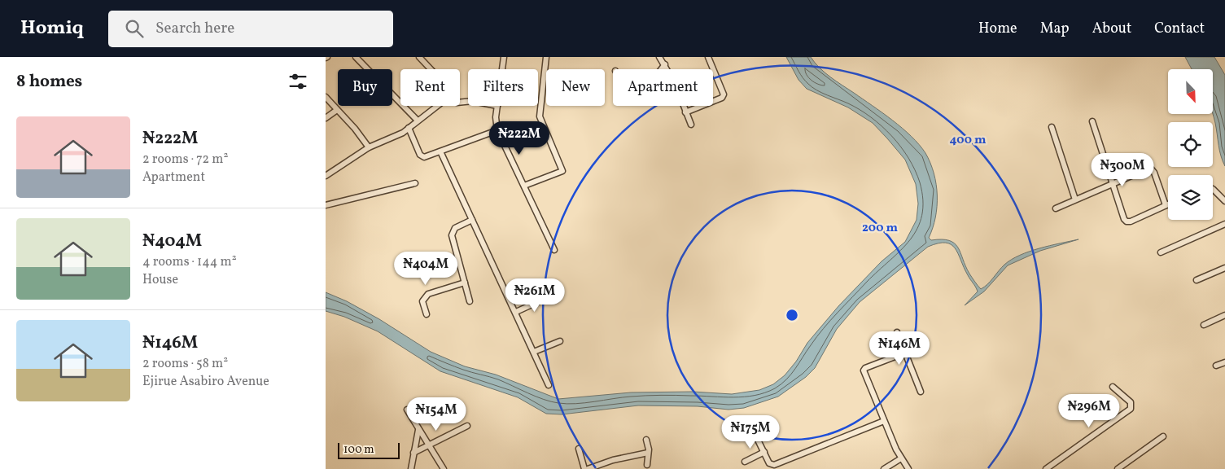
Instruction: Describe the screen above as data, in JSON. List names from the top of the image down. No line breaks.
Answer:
{"scale_bar":"100 m","north":"bottom right","page":{"header":"Homiq","search":"Search here","nav":["Home","Map","About","Contact"],"heading":"8 homes","chip":["Buy","Rent","Filters","New","Apartment"],"list":[{"name":"₦222M","note":"2 rooms · 72 m² · Apartment"},{"name":"₦404M","note":"4 rooms · 144 m² · House"},{"name":"₦146M","note":"2 rooms · 58 m² · Ejirue Asabiro Avenue"}],"price":["₦222M","₦300M","₦404M","₦261M","₦146M","₦296M","₦154M","₦175M"],"scale":"100 m"},"rings":["400 m","200 m"]}
